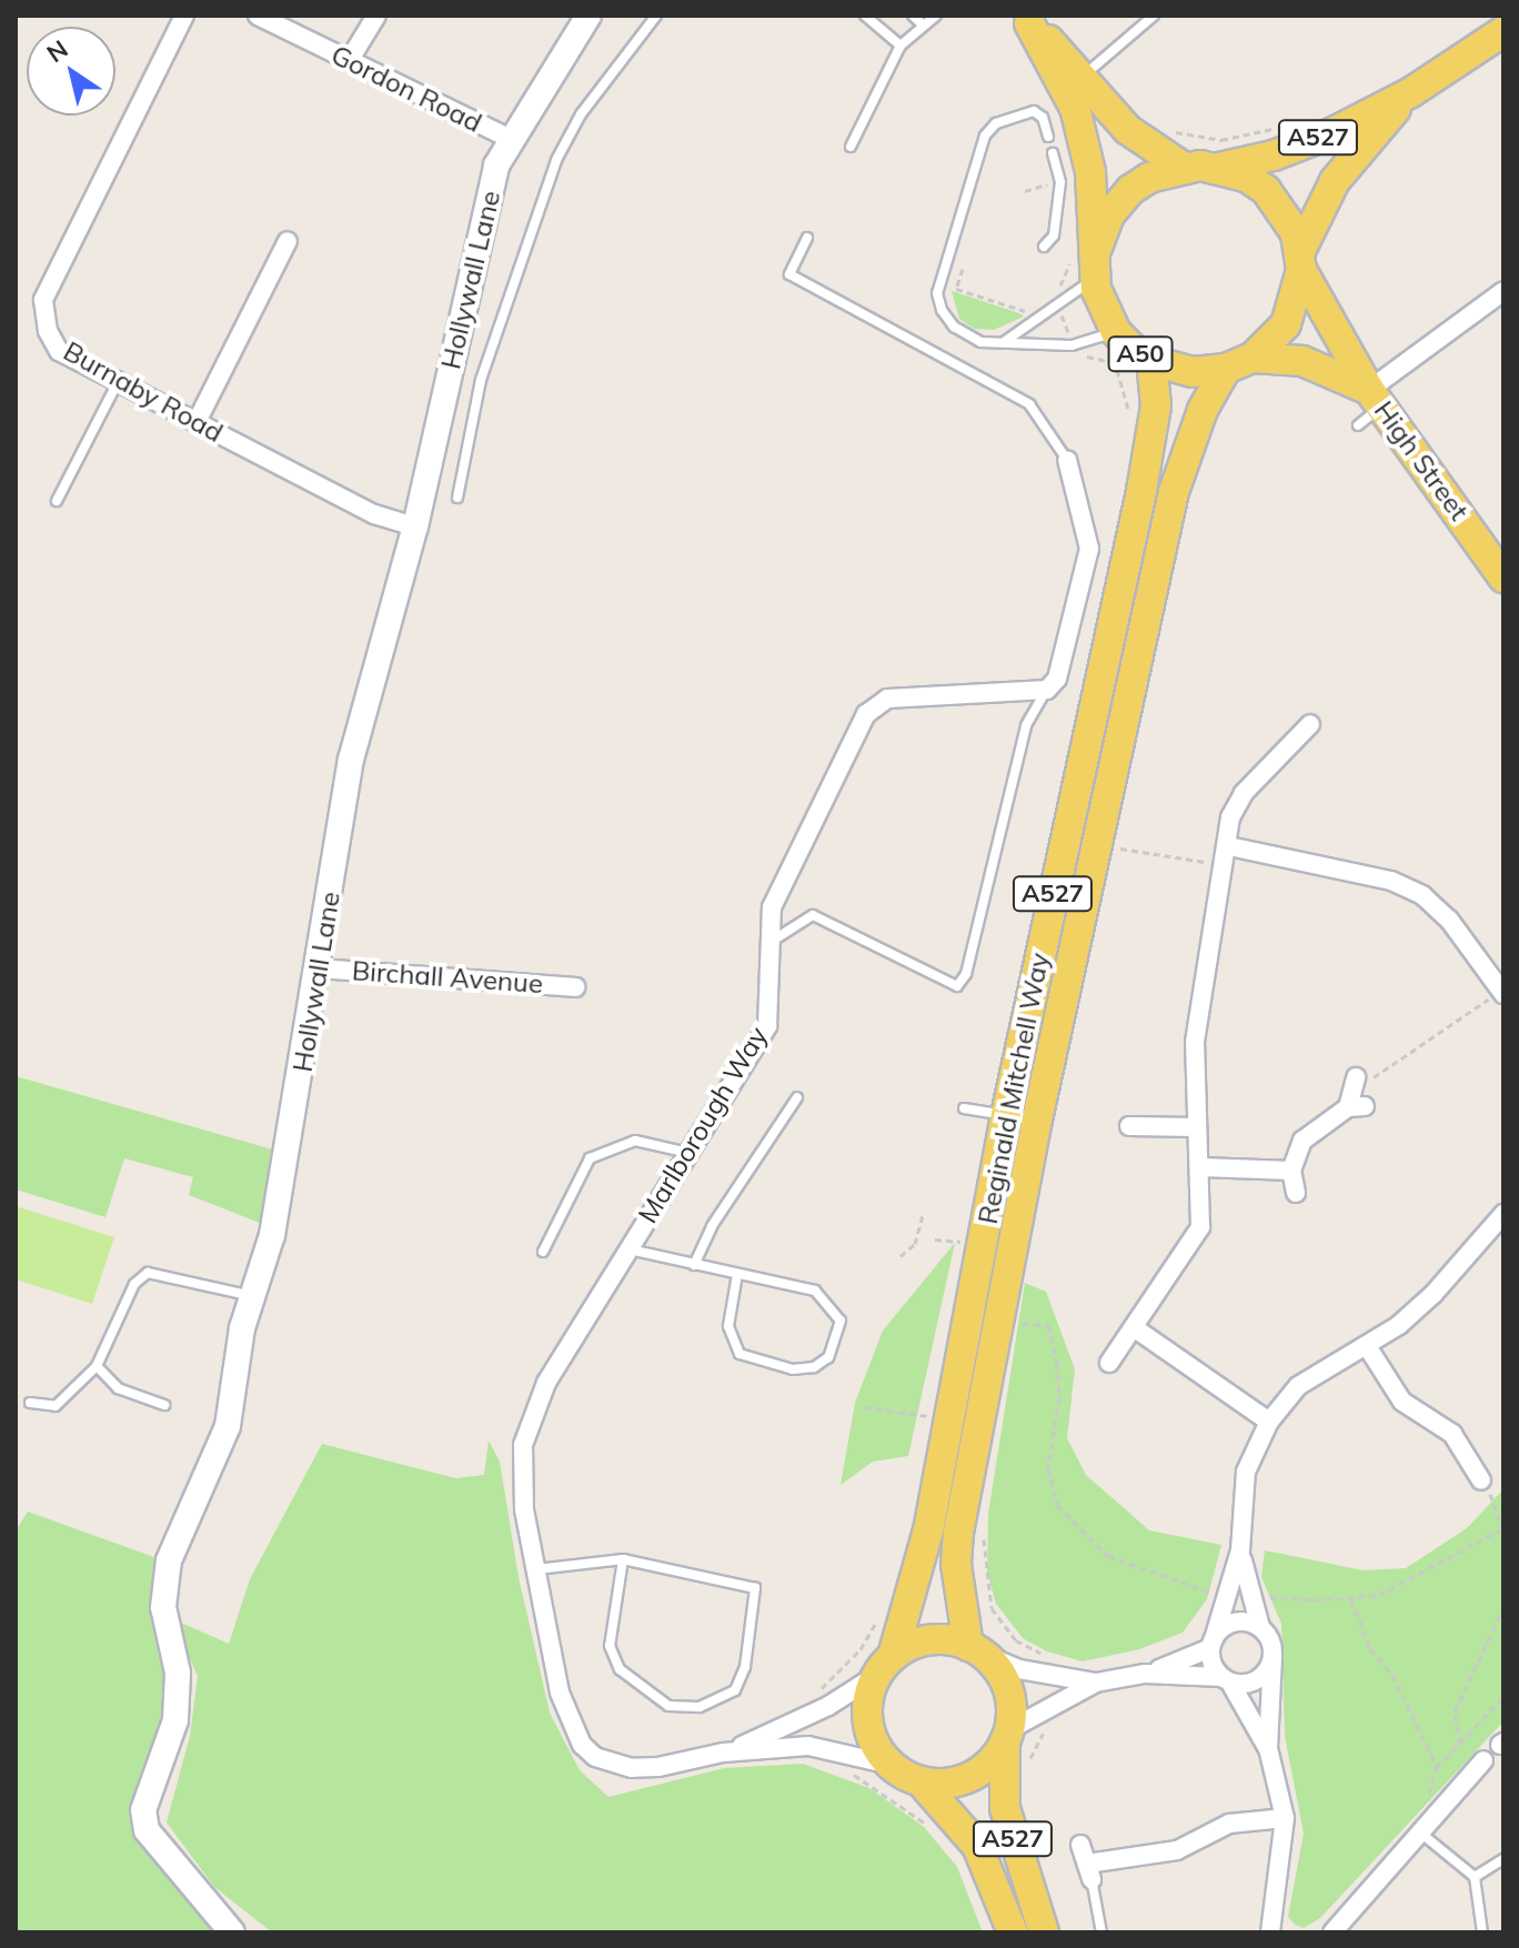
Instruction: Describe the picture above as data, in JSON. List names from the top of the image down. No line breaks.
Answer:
{"streets":{"main road":["A527","A50","High Street","Reginald Mitchell Way"],"street":["Gordon Road","Hollywall Lane","Burnaby Road","Birchall Avenue","Marlborough Way"]},"crossings":[["Gordon Road","Hollywall Lane"],["A527","A50"],["A527","High Street"],["A527","Reginald Mitchell Way"],["A527","Marlborough Way"],["Hollywall Lane","Burnaby Road"],["Hollywall Lane","Birchall Avenue"],["A50","High Street"],["A50","Reginald Mitchell Way"],["High Street","Reginald Mitchell Way"],["Reginald Mitchell Way","Marlborough Way"]],"north":"top left"}
